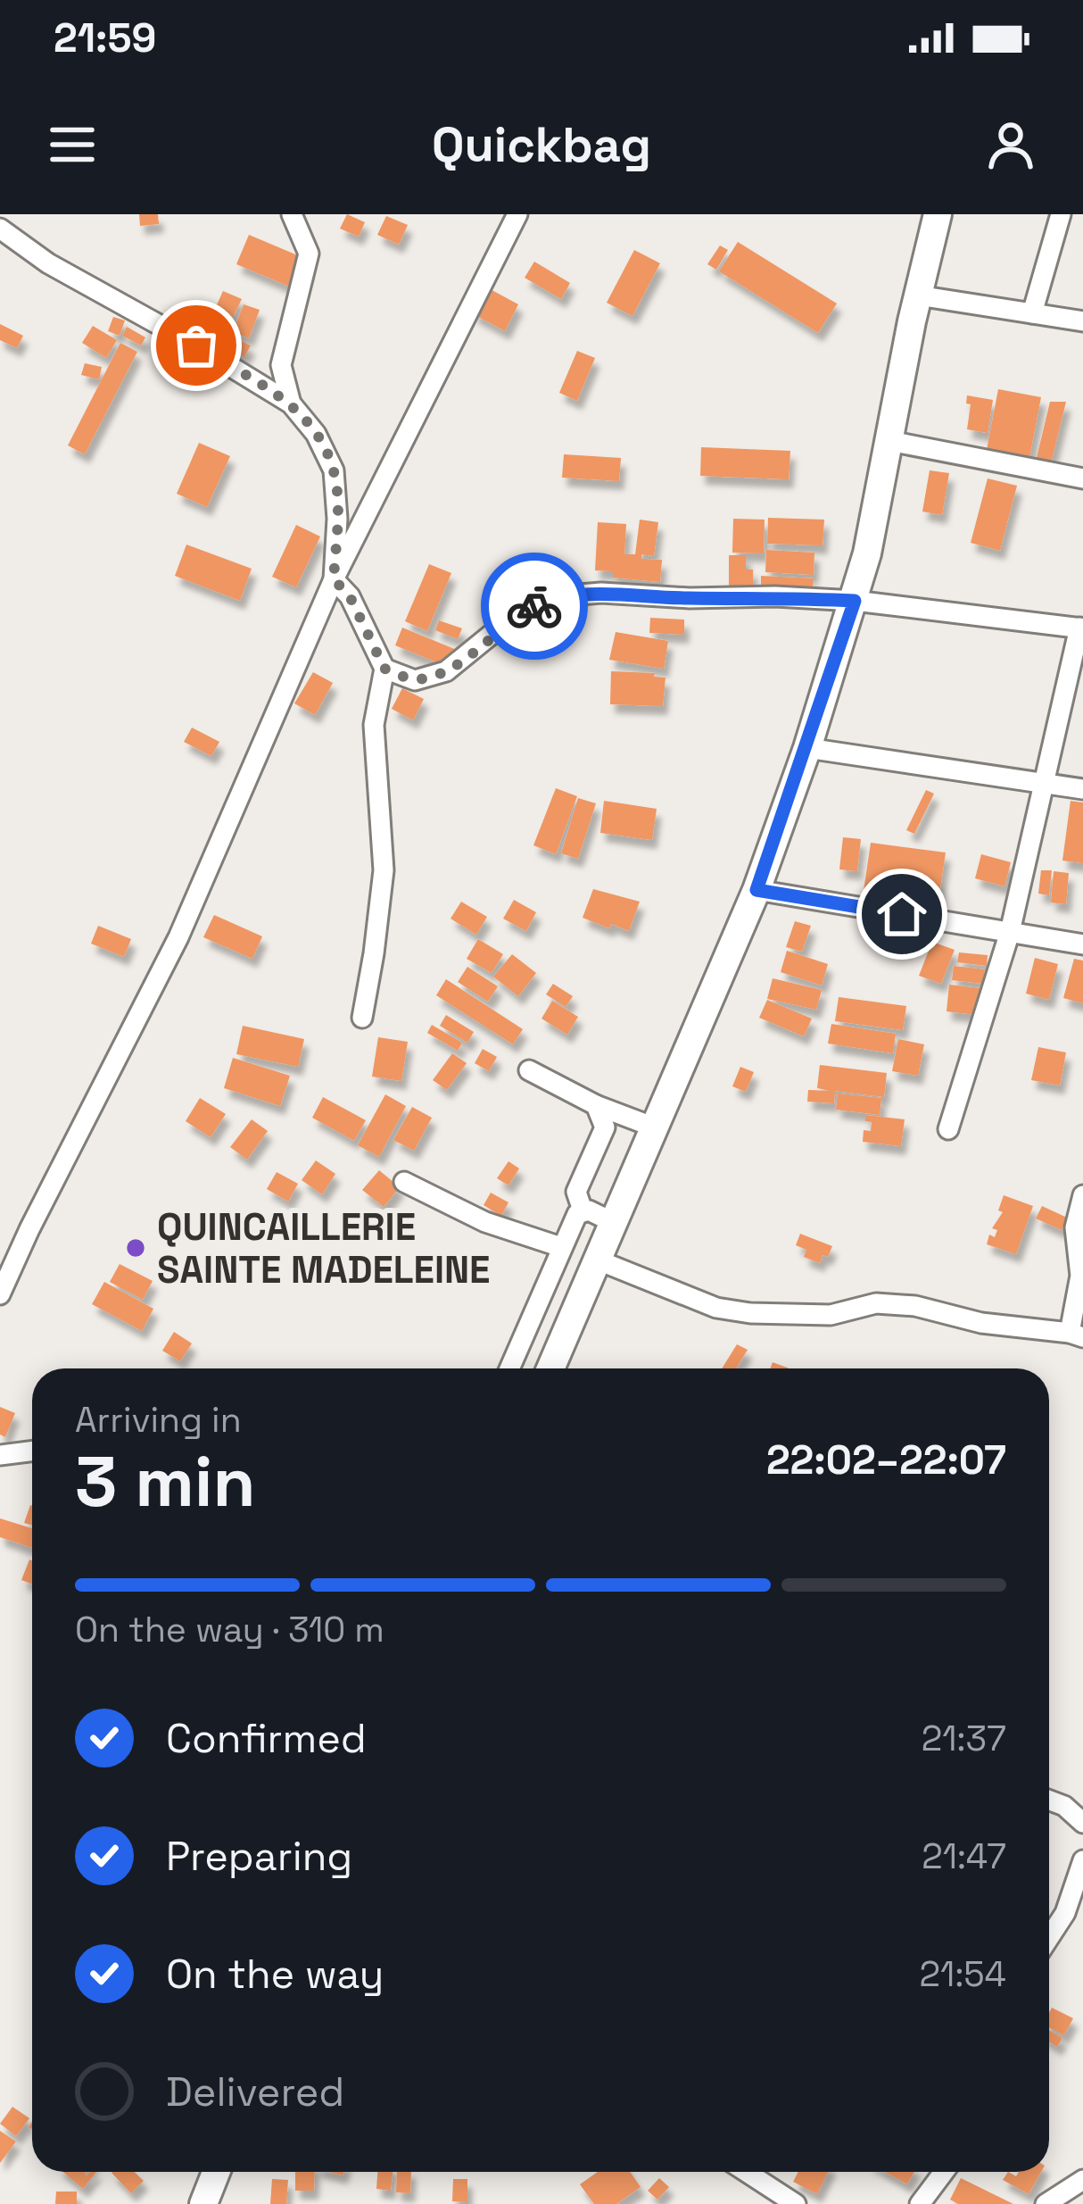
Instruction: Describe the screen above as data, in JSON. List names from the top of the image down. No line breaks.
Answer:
{"places":["QUINCAILLERIE SAINTE MADELEINE"],"page":{"status":"21:59","header":"Quickbag","heading":["3 min","Arriving in","22:02–22:07"],"bar":"On the way · 310 m","list":[["Confirmed","21:37"],["Preparing","21:47"],["On the way","21:54"],"Delivered"]}}
